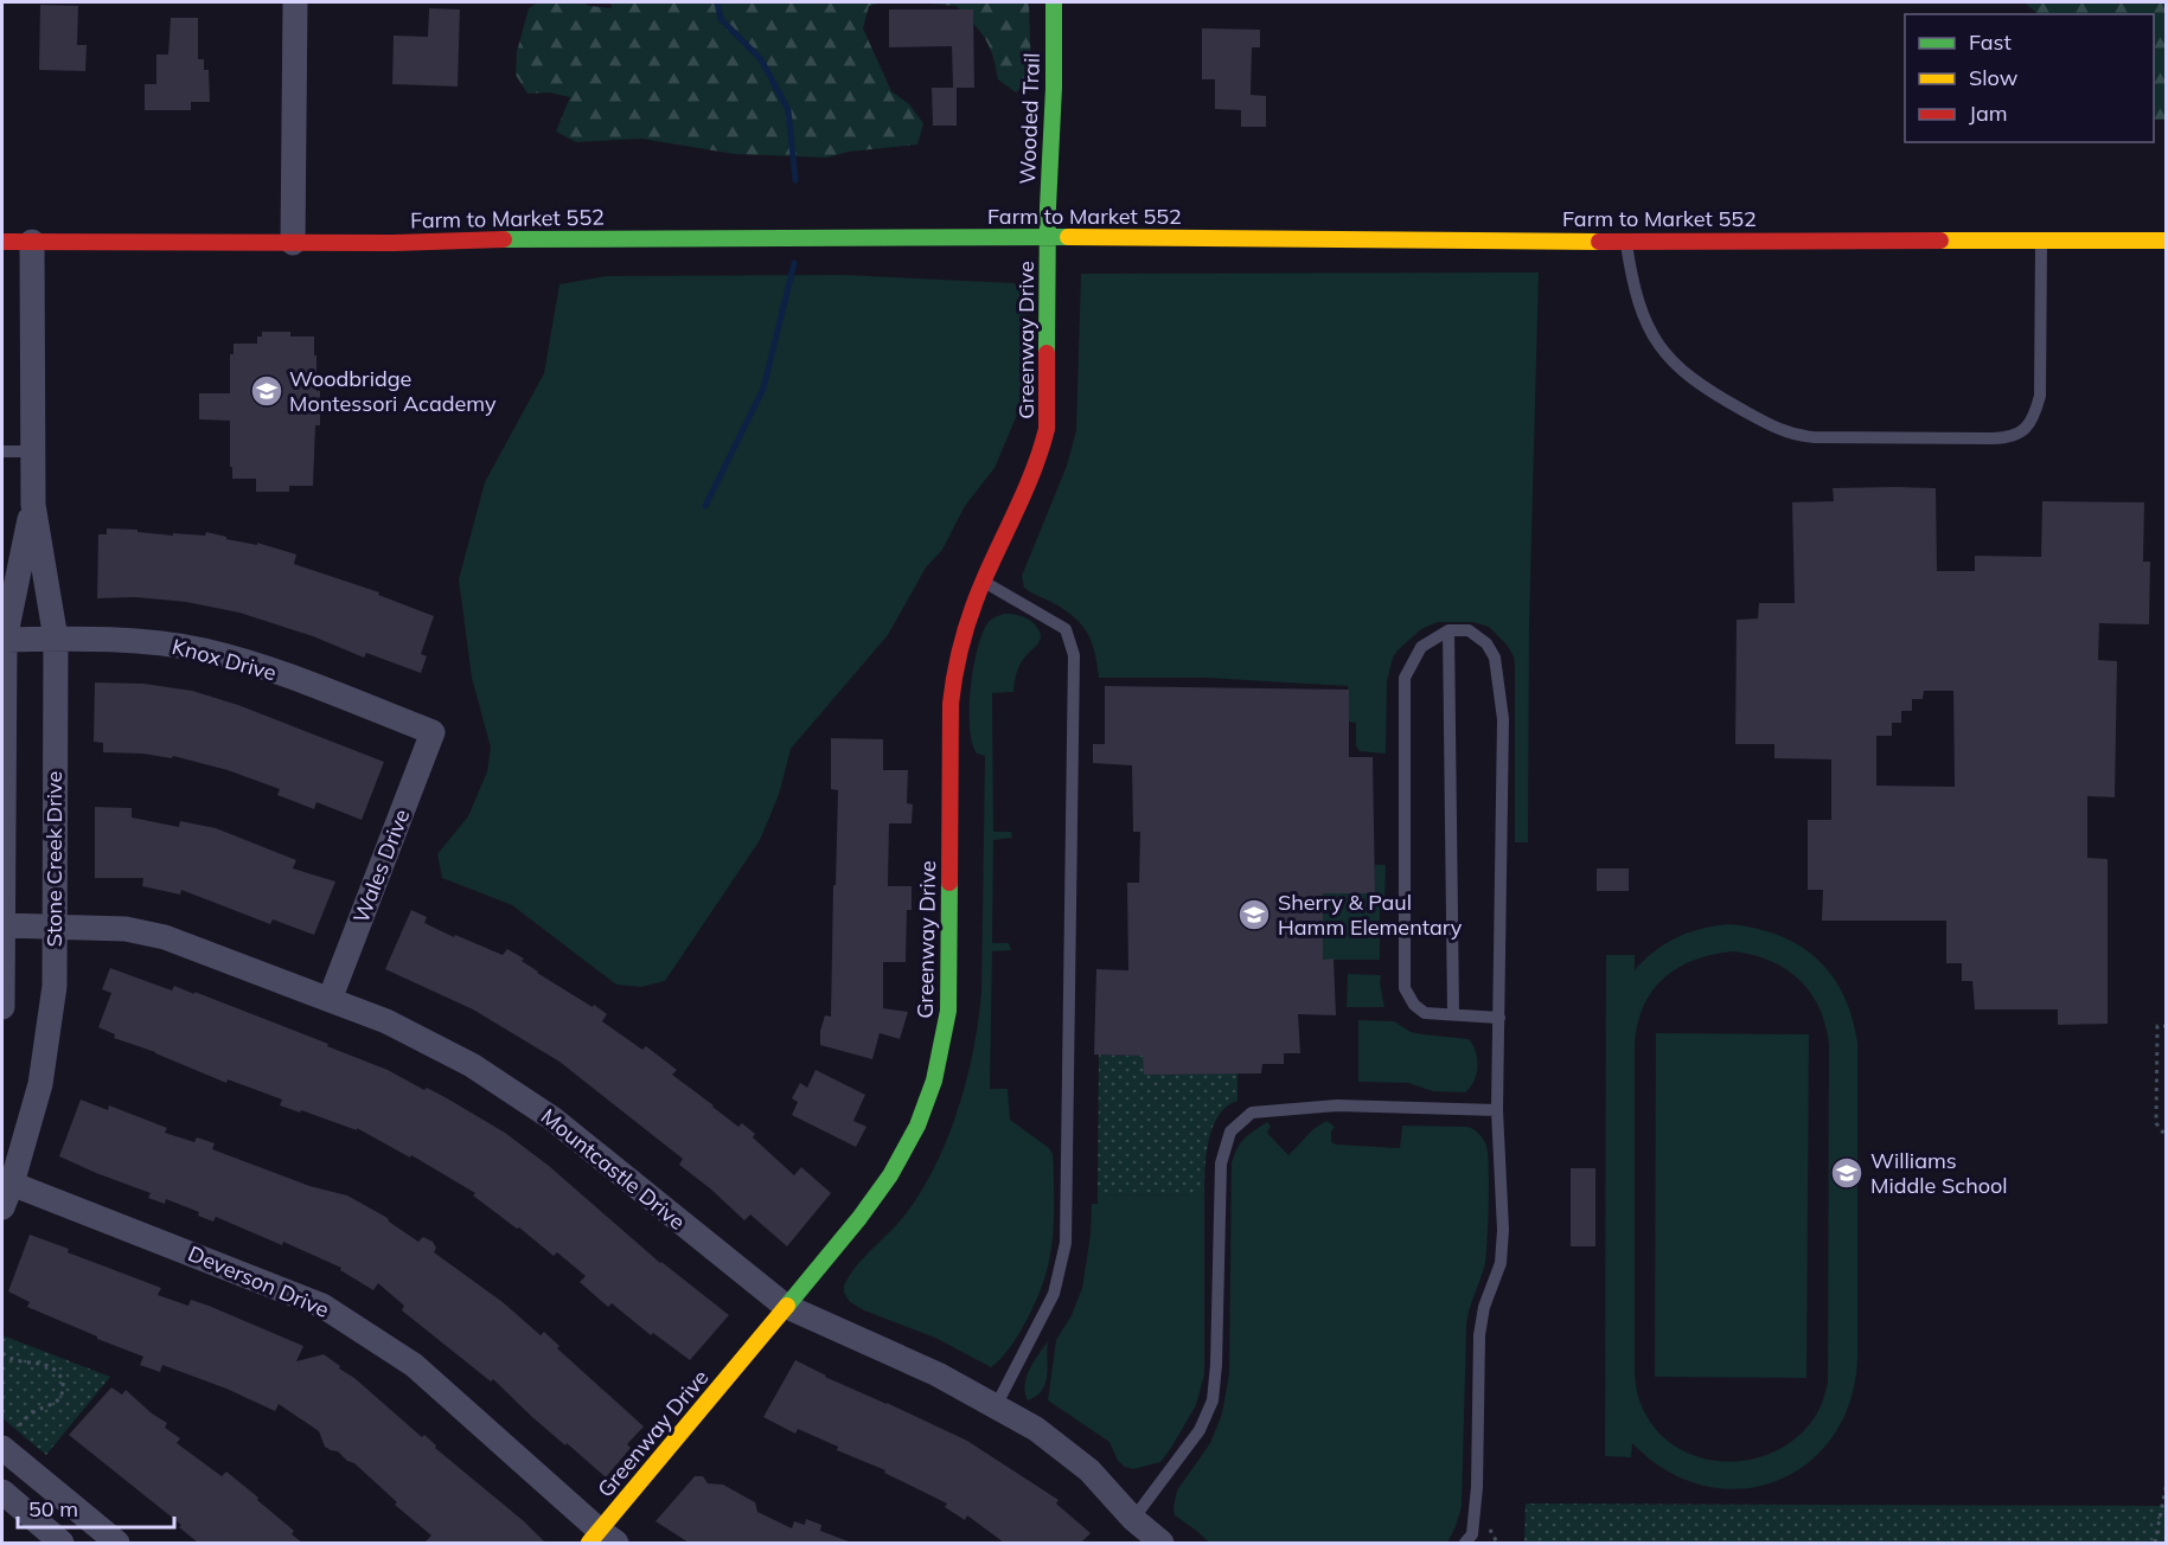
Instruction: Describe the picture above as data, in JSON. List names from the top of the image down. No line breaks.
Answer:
{"streets":{"main road":["Wooded Trail","Farm to Market 552","Greenway Drive"],"street":["Knox Drive","Stone Creek Drive","Wales Drive","Mountcastle Drive","Deverson Drive"]},"crossings":[["Wooded Trail","Farm to Market 552"],["Wooded Trail","Greenway Drive"],["Farm to Market 552","Greenway Drive"],["Farm to Market 552","Stone Creek Drive"],["Greenway Drive","Mountcastle Drive"],["Greenway Drive","Deverson Drive"],["Knox Drive","Stone Creek Drive"],["Knox Drive","Wales Drive"],["Stone Creek Drive","Mountcastle Drive"],["Stone Creek Drive","Deverson Drive"],["Wales Drive","Mountcastle Drive"]],"places":{"school or university":["Woodbridge Montessori Academy","Sherry & Paul Hamm Elementary","Williams Middle School"]},"legend":["Fast","Slow","Jam"],"scale_bar":"50 m"}
